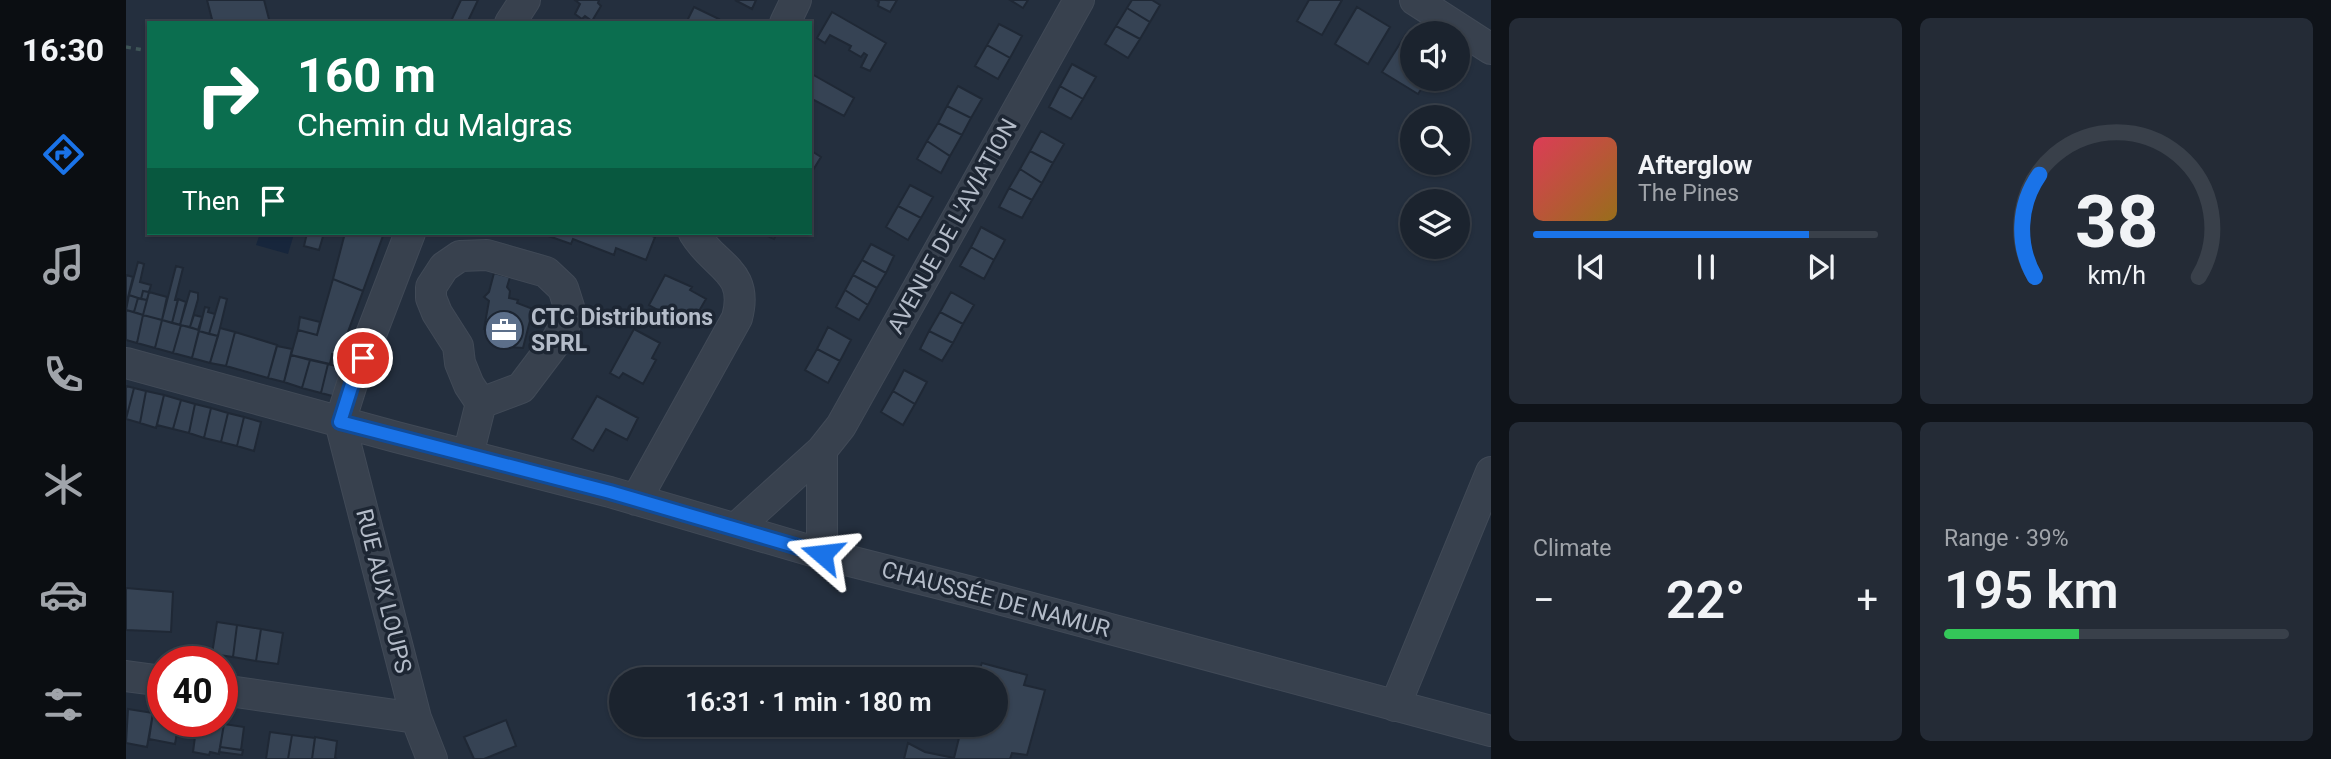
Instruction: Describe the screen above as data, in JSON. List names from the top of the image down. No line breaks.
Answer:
{"streets":{"street":["AVENUE DE L'AVIATION","RUE AUX LOUPS","CHAUSSÉE DE NAMUR"]},"crossings":[["AVENUE DE L'AVIATION","CHAUSSÉE DE NAMUR"],["RUE AUX LOUPS","CHAUSSÉE DE NAMUR"]],"places":{"office":["CTC Distributions SPRL"]},"page":{"tabs":"16:30","turn":["160 m","Chemin du Malgras"],"song":["Afterglow","The Pines"],"then":"Then","tile":["Climate",["Range · 39%","195 km"]],"heat":["−","22°","+"],"limit":"40","trip":"16:31 · 1 min · 180 m","gauge":["38","km/h"]}}
